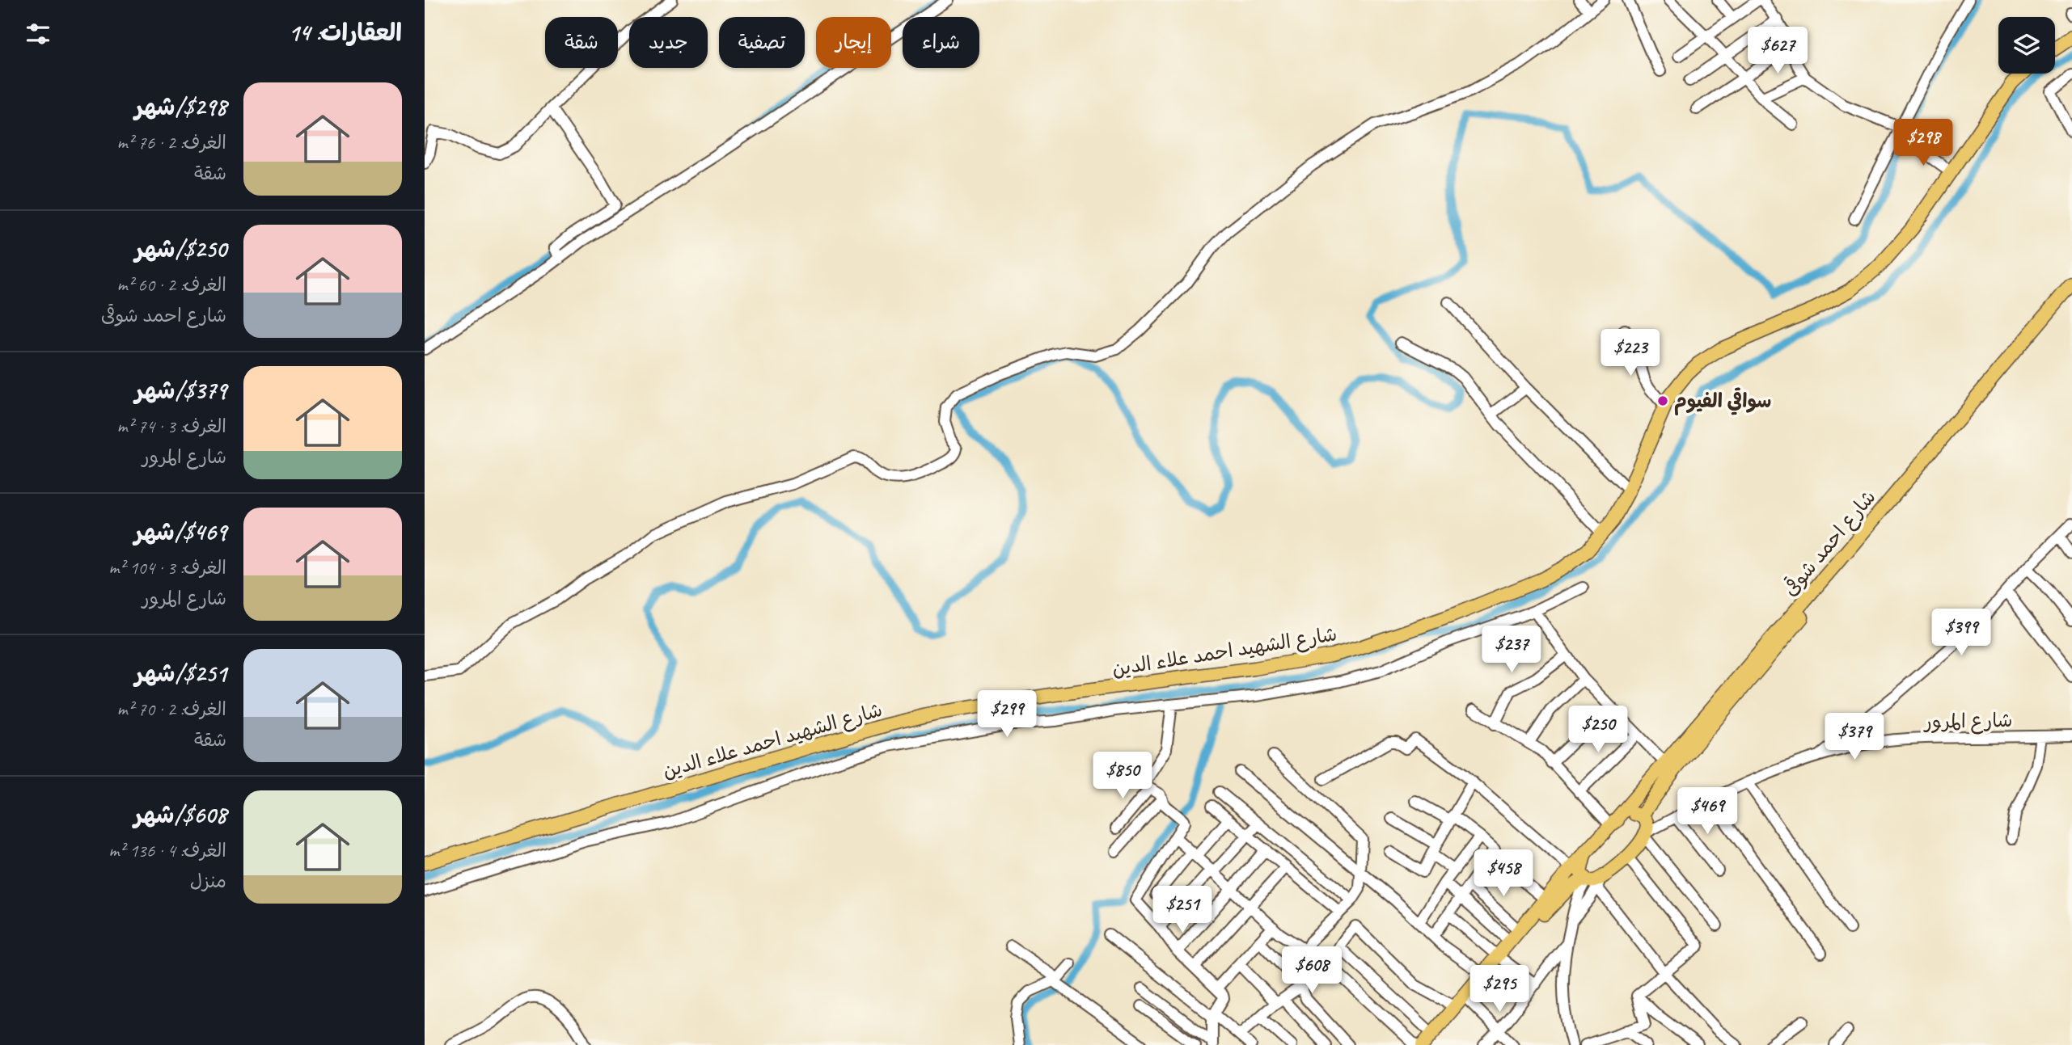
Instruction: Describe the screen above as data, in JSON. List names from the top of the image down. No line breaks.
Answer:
{"streets":{"main road":["شارع احمد شوقى","شارع الشهيد احمد علاء الدين"],"street":["شارع المرور"]},"places":["سواقي الفيوم"],"page":{"heading":"العقارات: 14","chip":["شراء","إيجار","تصفية","جديد","شقة"],"price":["$627","$298","$223","$399","$237","$299","$250","$379","$850","$469","$458","$251","$608","$295"],"list":[{"name":"$298/شهر","note":"الغرف: 2 · 76 m² · شقة"},{"name":"$250/شهر","note":"الغرف: 2 · 60 m² · شارع احمد شوقى"},{"name":"$379/شهر","note":"الغرف: 3 · 74 m² · شارع المرور"},{"name":"$469/شهر","note":"الغرف: 3 · 104 m² · شارع المرور"},{"name":"$251/شهر","note":"الغرف: 2 · 70 m² · شقة"},{"name":"$608/شهر","note":"الغرف: 4 · 136 m² · منزل"}]}}
